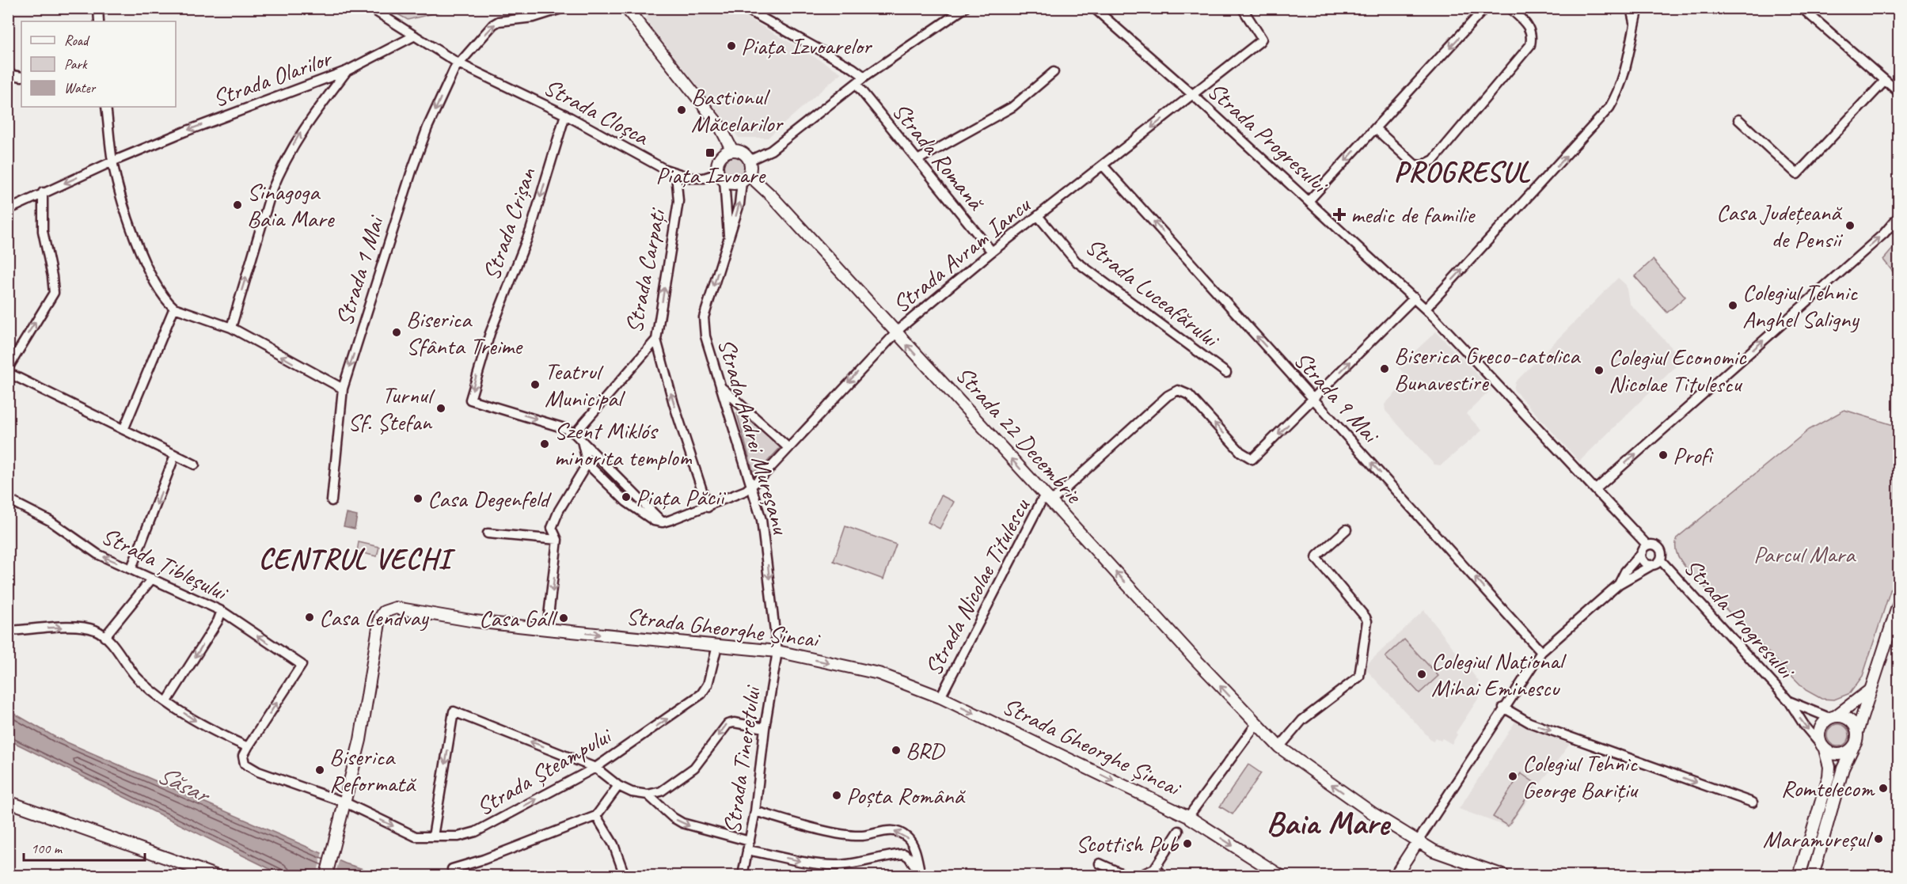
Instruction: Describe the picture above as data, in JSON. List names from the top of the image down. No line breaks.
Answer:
{"streets":{"main road":["Strada 22 Decembrie","Strada Gheorghe Șincai"],"street":["Strada Olarilor","Strada Cloșca","Strada Progresului","Strada Romană","Strada Crișan","Strada Avram Iancu","Strada 1 Mai","Strada Carpați","Strada Luceafărului","Strada 9 Mai","Strada Andrei Mureșanu","Strada Țibleșului","Strada Nicolae Titulescu","Strada Tineretului","Strada Șteampului"]},"crossings":[["Strada Olarilor","Strada Cloșca"],["Strada Cloșca","Strada Crișan"],["Strada Cloșca","Strada 1 Mai"],["Strada Cloșca","Strada Carpați"],["Strada Cloșca","Strada 22 Decembrie"],["Strada Cloșca","Strada Andrei Mureșanu"],["Strada Progresului","Strada Avram Iancu"],["Strada Romană","Strada Avram Iancu"],["Strada Crișan","Strada Carpați"],["Strada Avram Iancu","Strada Luceafărului"],["Strada Avram Iancu","Strada 9 Mai"],["Strada Avram Iancu","Strada 22 Decembrie"],["Strada Avram Iancu","Strada Andrei Mureșanu"],["Strada 9 Mai","Strada Nicolae Titulescu"],["Strada 22 Decembrie","Strada Andrei Mureșanu"],["Strada 22 Decembrie","Strada Nicolae Titulescu"],["Strada Andrei Mureșanu","Strada Gheorghe Șincai"],["Strada Andrei Mureșanu","Strada Tineretului"],["Strada Țibleșului","Strada Șteampului"],["Strada Nicolae Titulescu","Strada Gheorghe Șincai"],["Strada Gheorghe Șincai","Strada Tineretului"],["Strada Gheorghe Șincai","Strada Șteampului"]],"one_way":["Strada Olarilor","Strada Carpați","Strada 9 Mai","Strada 22 Decembrie","Strada Gheorghe Șincai"],"districts":["PROGRESUL","CENTRUL VECHI","Baia Mare"],"water":["Săsar"],"parks":["Parcul Mara"],"places":{"other":["Piața Izvoarelor","Bastionul Măcelarilor","Sinagoga Baia Mare","Casa Județeană de Pensii","Colegiul Tehnic Anghel Saligny","Biserica Sfânta Treime","Biserica Greco-catolica Bunavestire","Colegiul Economic Nicolae Titulescu","Teatrul Municipal","Turnul Sf. Ștefan","Szent Miklós minorita templom","Profi","Piața Păcii","Casa Degenfeld","Casa Lendvay","Casa Gáll","Colegiul Național Mihai Eminescu","BRD","Biserica Reformată","Colegiul Tehnic George Barițiu","Romtelecom","Poșta Română","Maramureșul","Scottish Pub"],"transit":["Piața Izvoare"],"health":["medic de familie"]},"legend":["Road","Park","Water"],"scale_bar":"100 m"}
